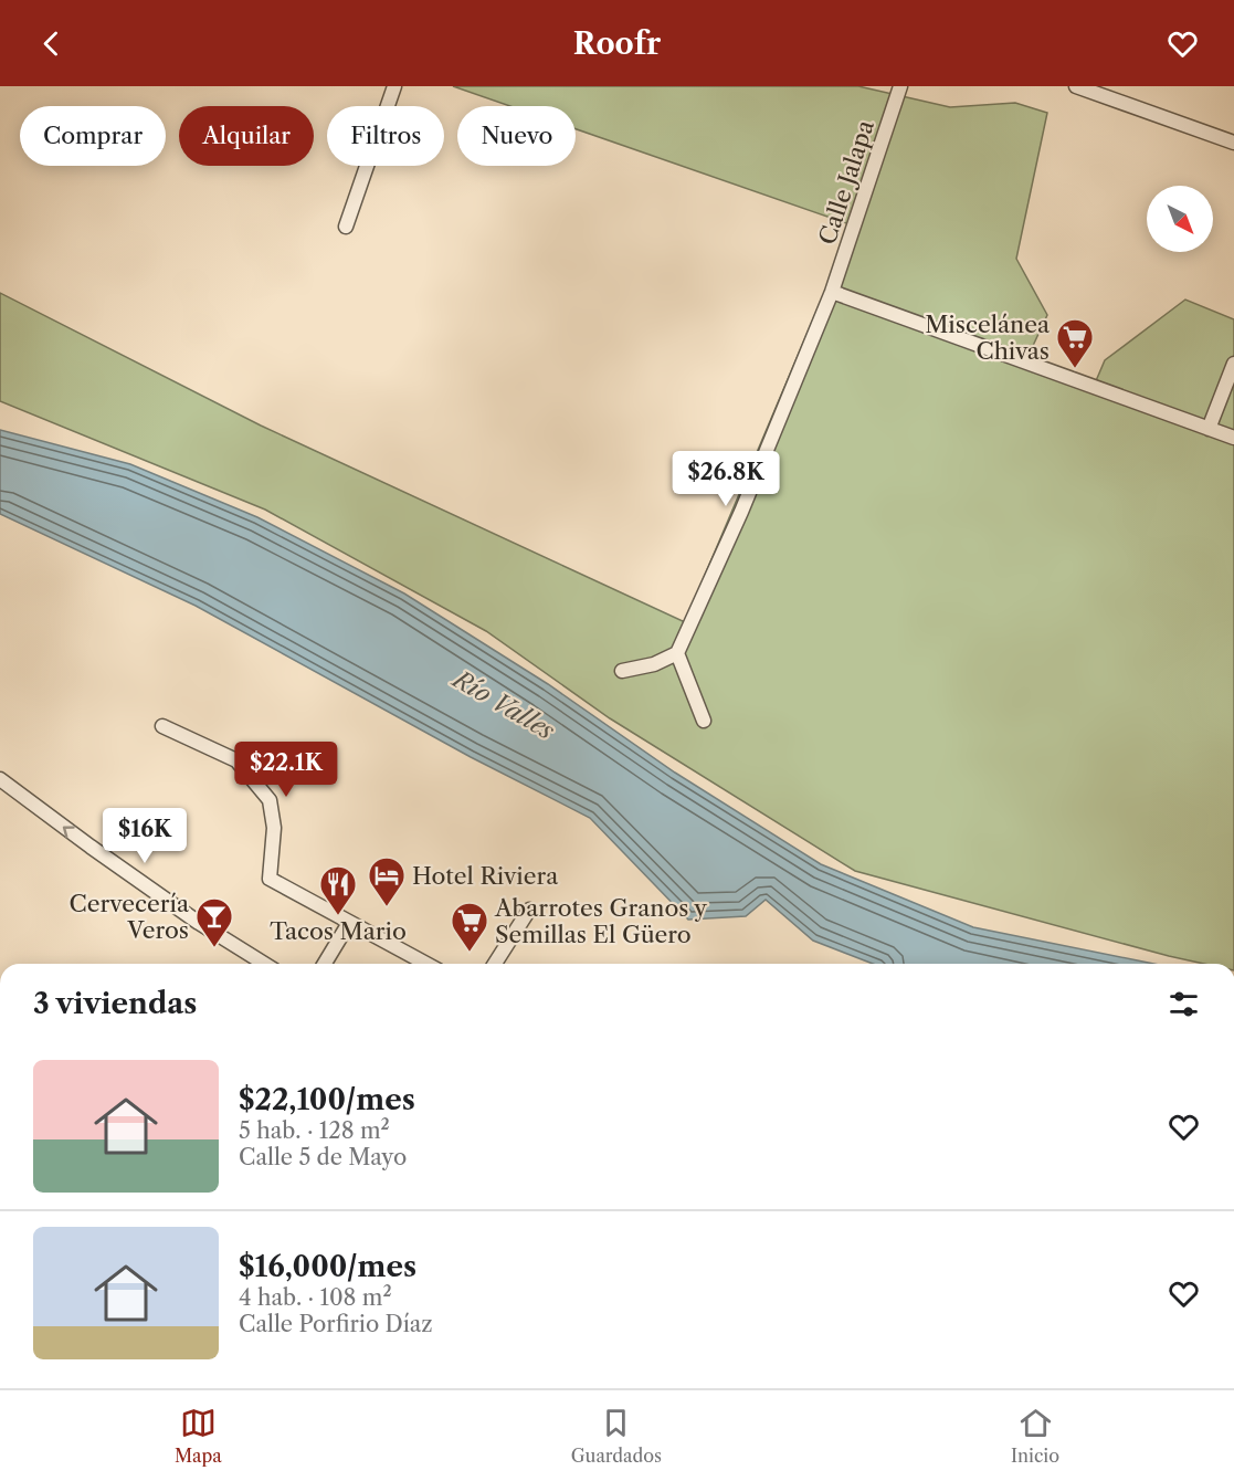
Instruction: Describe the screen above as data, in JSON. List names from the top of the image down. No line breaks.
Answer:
{"streets":{"street":["Calle Jalapa"]},"water":["Río Valles"],"places":{"supermarket":["Miscelánea Chivas","Abarrotes Granos y Semillas El Güero"],"hotel":["Hotel Riviera"],"restaurant":["Tacos Mario"],"bar":["Cervecería Veros"]},"north":"bottom right","page":{"header":"Roofr","chip":["Comprar","Alquilar","Filtros","Nuevo"],"price":["$26.8K","$22.1K","$16K"],"heading":"3 viviendas","list":[{"name":"$22,100/mes","note":"5 hab. · 128 m² · Calle 5 de Mayo"},{"name":"$16,000/mes","note":"4 hab. · 108 m² · Calle Porfirio Díaz"}],"tabs":["Mapa","Guardados","Inicio"]}}
